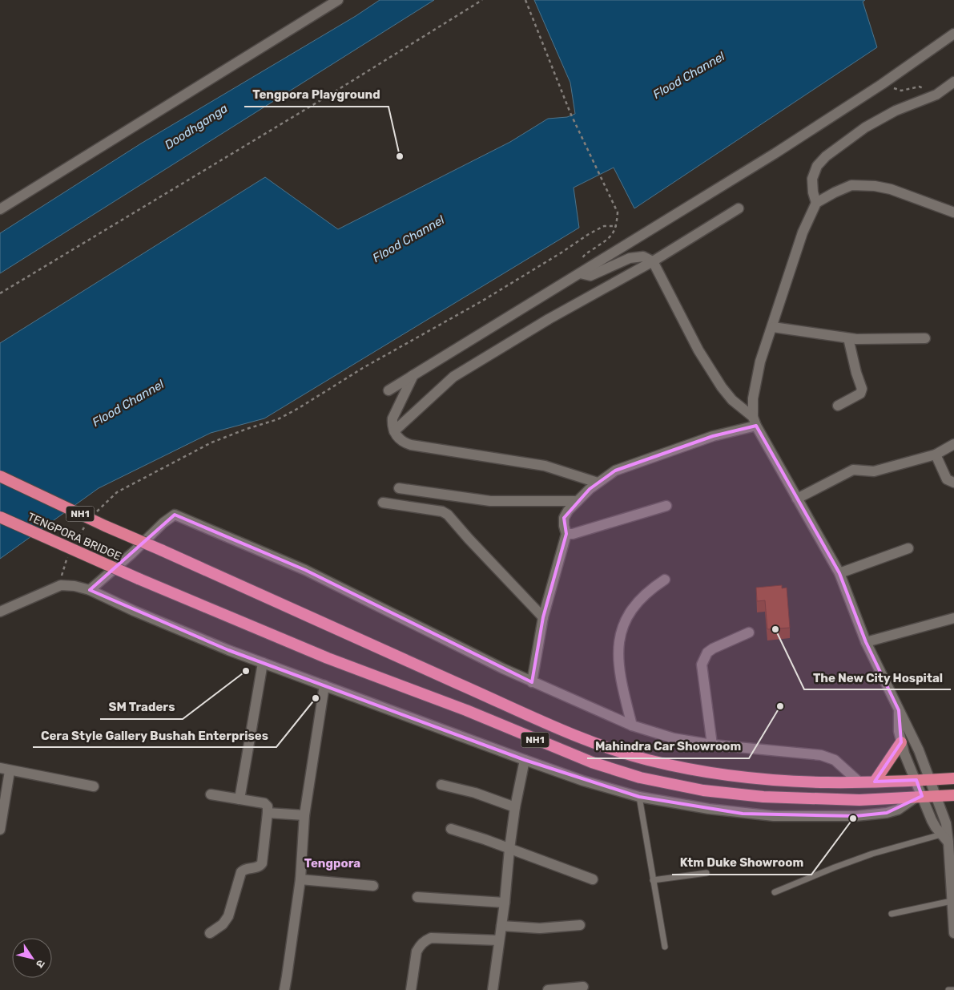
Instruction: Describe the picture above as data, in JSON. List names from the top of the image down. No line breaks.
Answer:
{"streets":{"highway":["NH1","TENGPORA BRIDGE"]},"crossings":[["NH1","TENGPORA BRIDGE"]],"districts":["Tengpora"],"water":["Flood Channel","Doodhganga"],"places":["Tengpora Playground","The New City Hospital","SM Traders","Cera Style Gallery Bushah Enterprises","Mahindra Car Showroom","Ktm Duke Showroom"],"north":"bottom right"}
